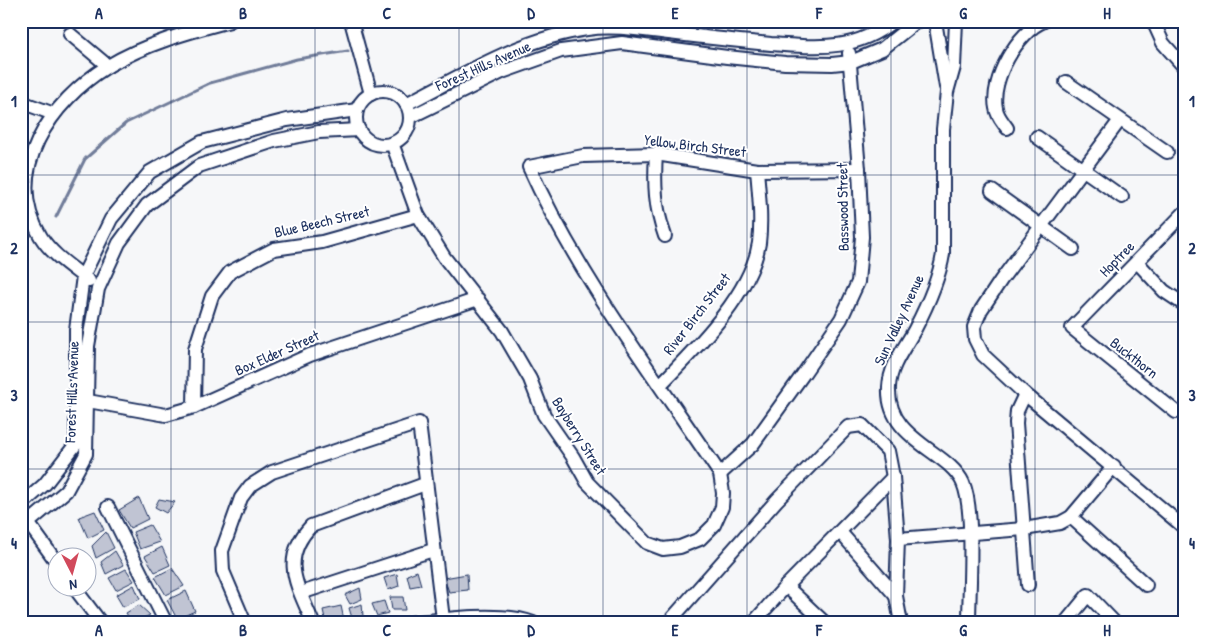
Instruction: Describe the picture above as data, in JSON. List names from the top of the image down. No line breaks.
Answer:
{"streets":{"street":["Forest Hills Avenue","Yellow Birch Street","Basswood Street","Blue Beech Street","Hoptree","River Birch Street","Sun Valley Avenue","Box Elder Street","Buckthorn","Bayberry Street"]},"crossings":[["Forest Hills Avenue","Basswood Street"],["Forest Hills Avenue","Box Elder Street"],["Forest Hills Avenue","Bayberry Street"],["Yellow Birch Street","Basswood Street"],["Yellow Birch Street","River Birch Street"],["Yellow Birch Street","Bayberry Street"],["Basswood Street","Bayberry Street"],["Blue Beech Street","Box Elder Street"],["Blue Beech Street","Bayberry Street"],["Hoptree","Buckthorn"],["River Birch Street","Bayberry Street"],["Box Elder Street","Bayberry Street"]],"north":"bottom","grid":{"columns":["A","B","C","D","E","F","G","H"],"rows":["1","2","3","4"]}}
